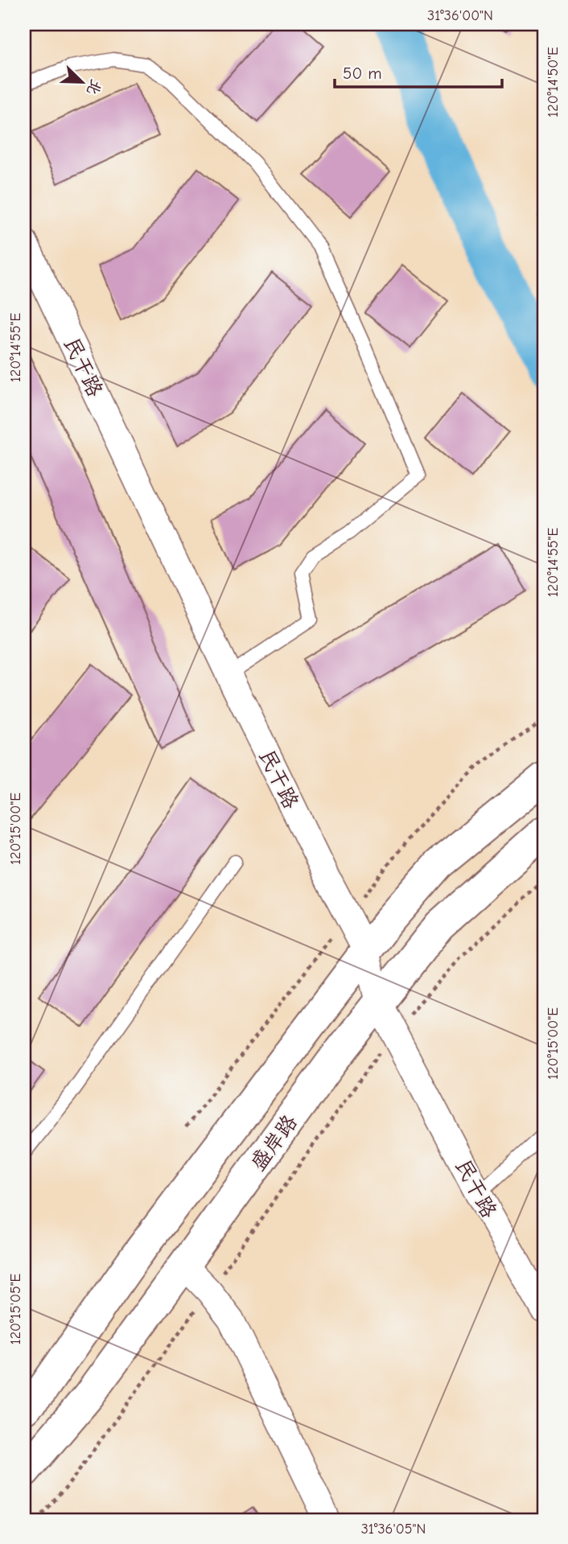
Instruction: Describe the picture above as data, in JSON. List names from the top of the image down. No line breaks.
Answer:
{"streets":{"main road":["盛岸路"],"street":["民干路"]},"crossings":[["民干路","盛岸路"]],"scale_bar":"50 m","north":"bottom right","coordinates":["31°36'00\"N","120°14'50\"E","120°14'55\"E","120°15'00\"E","120°15'05\"E","31°36'05\"N"]}
